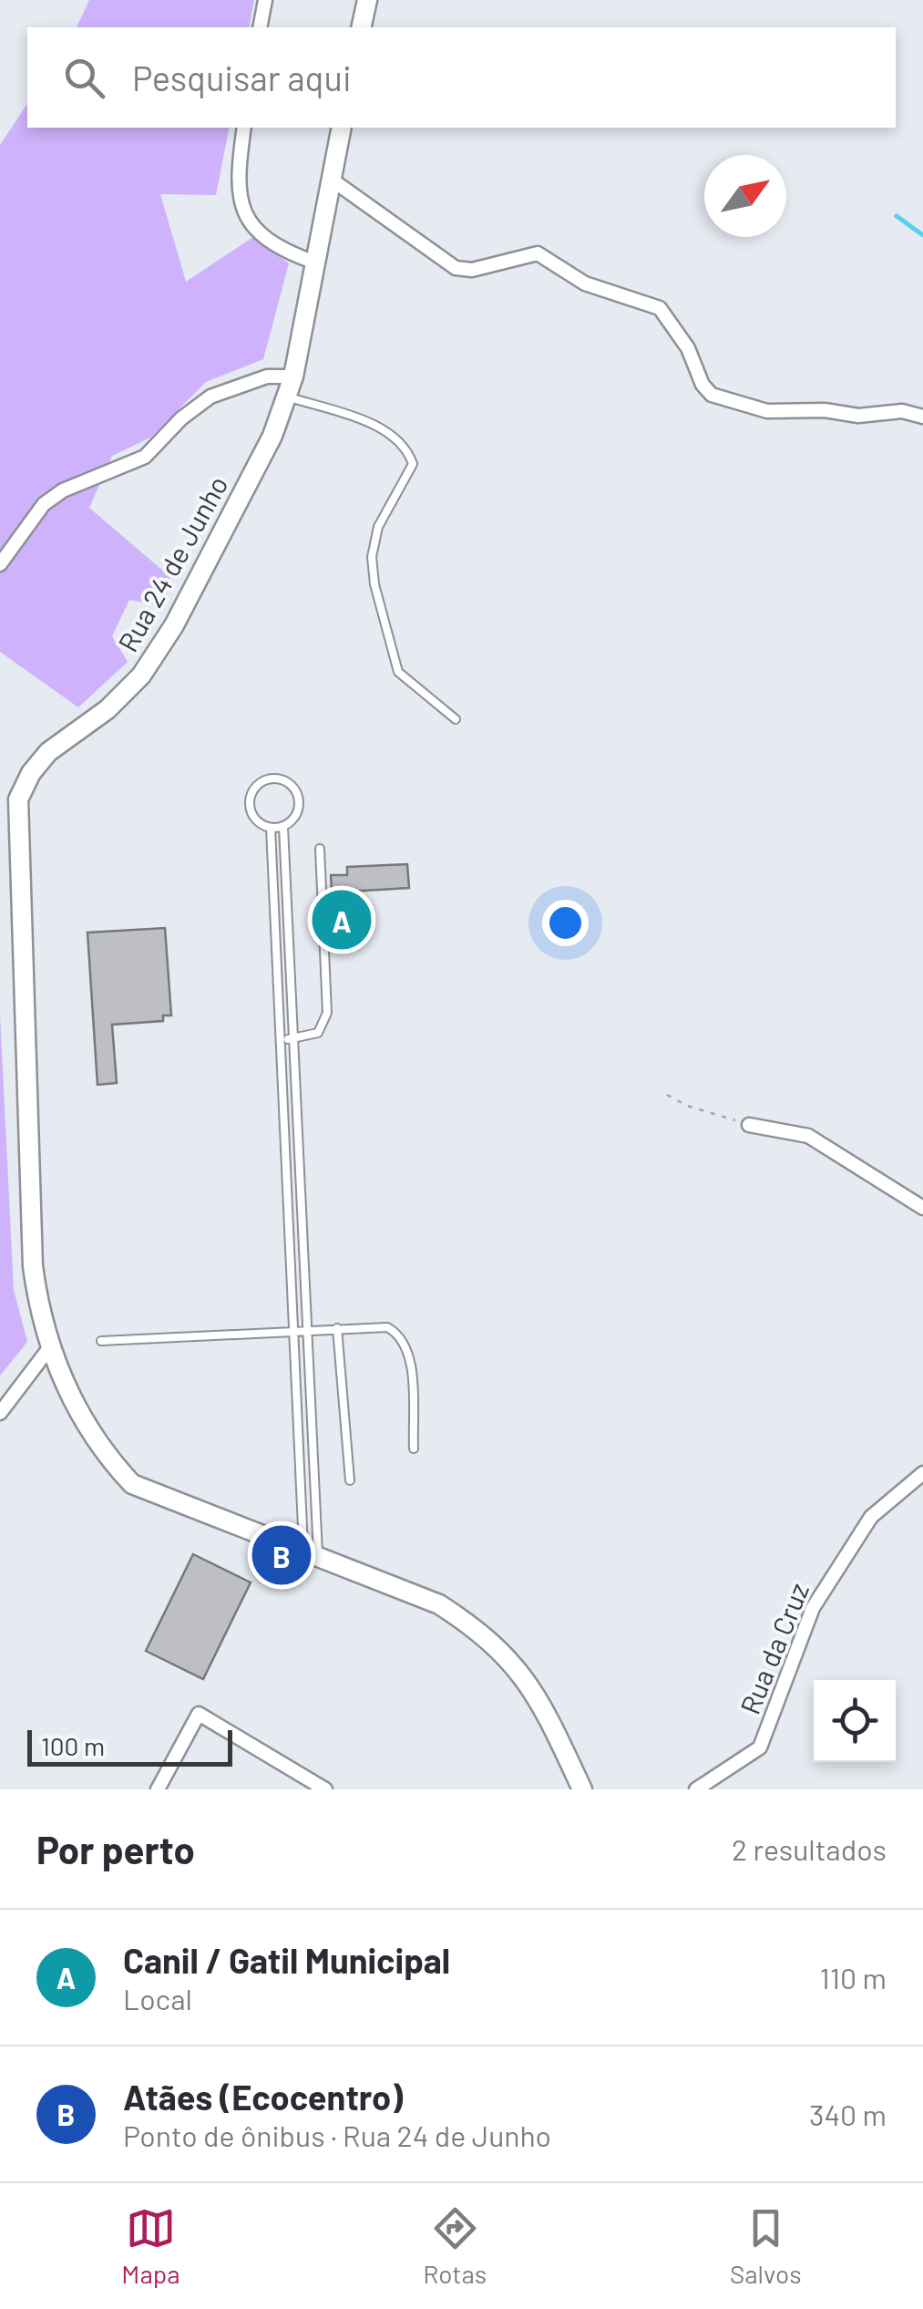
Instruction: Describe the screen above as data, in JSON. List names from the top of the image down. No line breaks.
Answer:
{"streets":{"main road":["Rua 24 de Junho"],"street":["Rua da Cruz"]},"scale_bar":"100 m","north":"top right","page":{"search":"Pesquisar aqui","pins":["A","B"],"scale":"100 m","heading":["Por perto","2 resultados"],"list":[{"mark":"A","name":"Canil / Gatil Municipal","note":"Local","value":"110 m"},{"mark":"B","name":"Atães (Ecocentro)","note":"Ponto de ônibus · Rua 24 de Junho","value":"340 m"}],"nav":["Mapa","Rotas","Salvos"]}}
